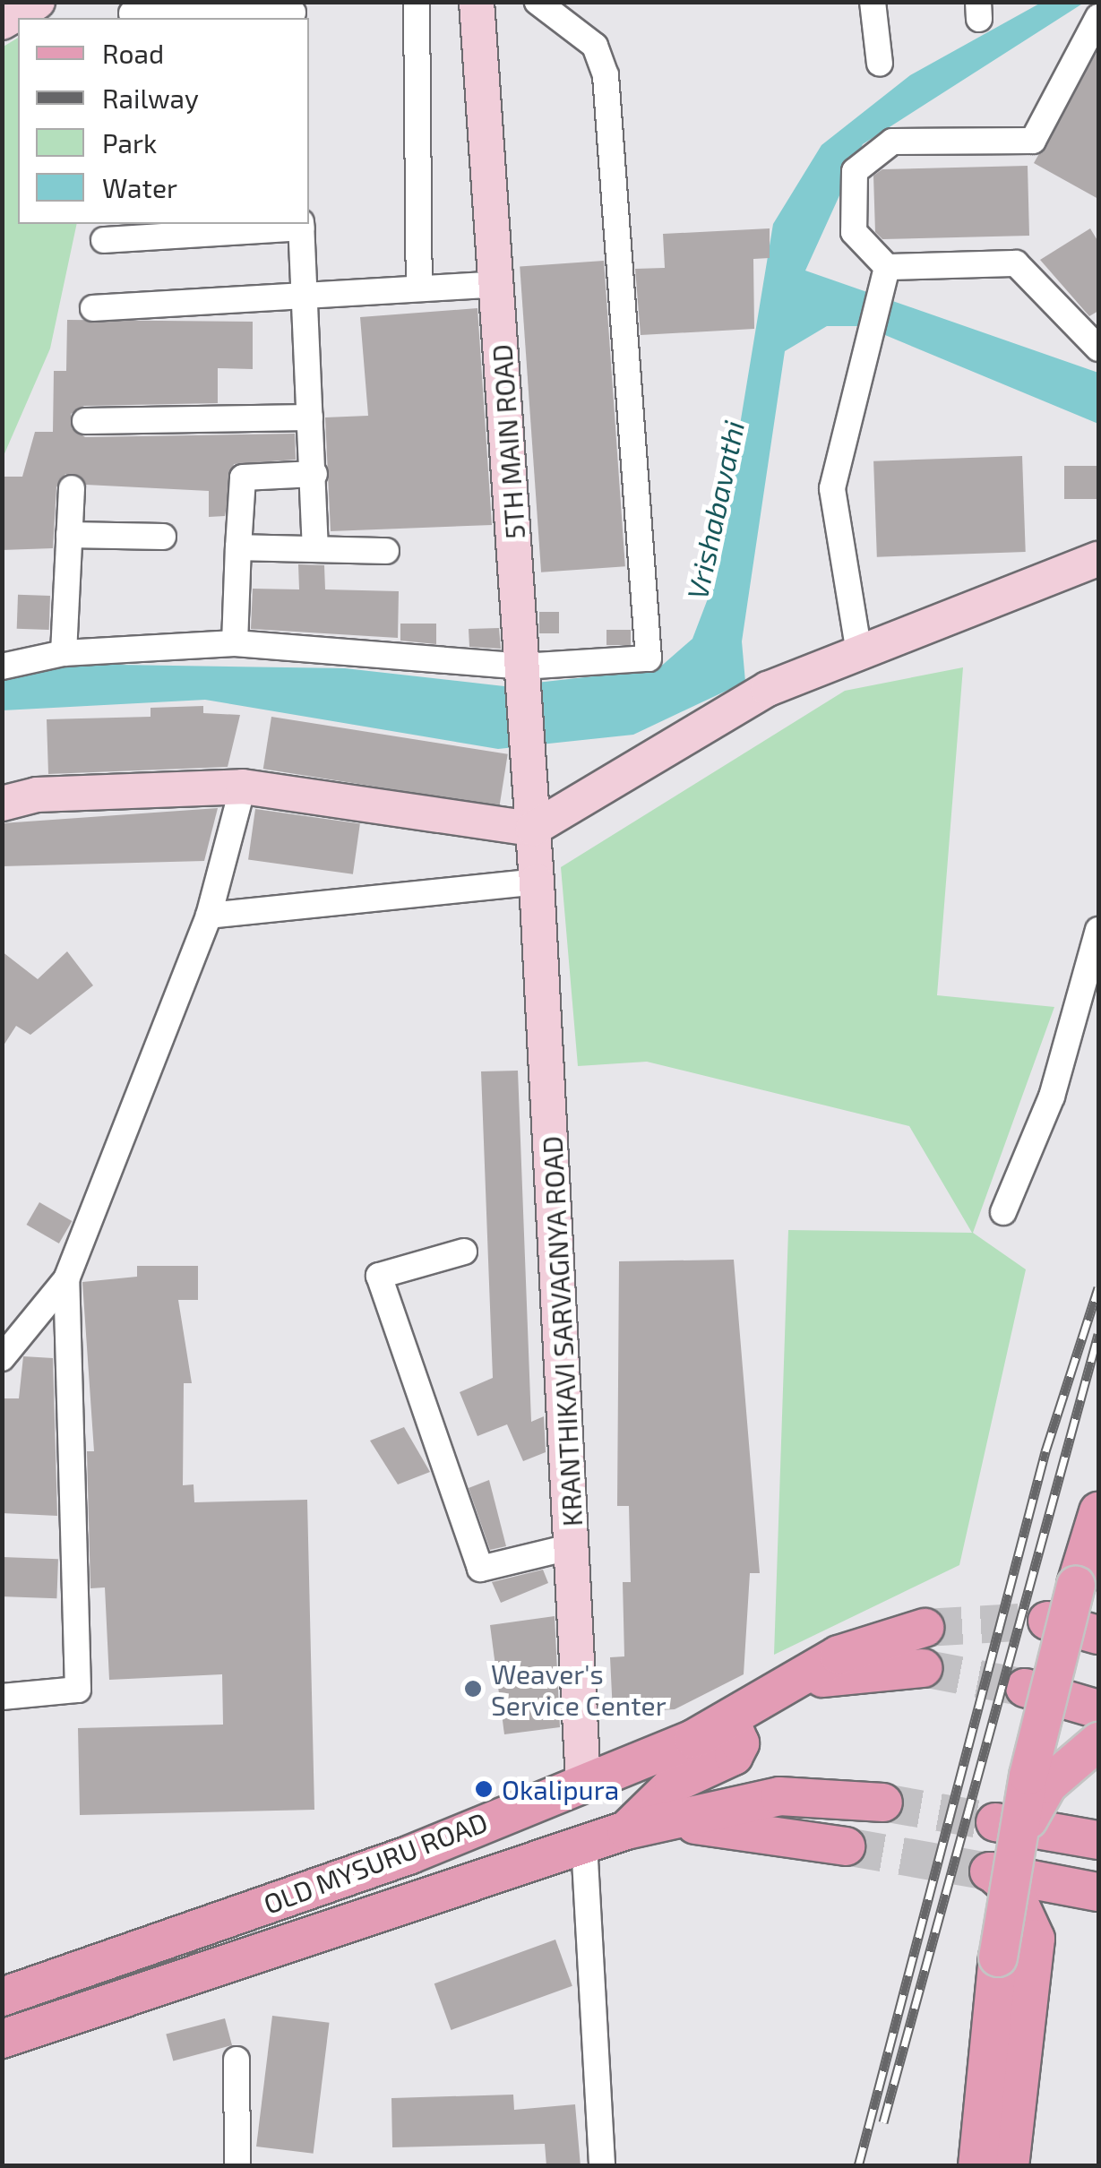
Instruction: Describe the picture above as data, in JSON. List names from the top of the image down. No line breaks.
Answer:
{"streets":{"main road":["OLD MYSURU ROAD"],"street":["5TH MAIN ROAD","KRANTHIKAVI SARVAGNYA ROAD"]},"crossings":[["5TH MAIN ROAD","KRANTHIKAVI SARVAGNYA ROAD"],["KRANTHIKAVI SARVAGNYA ROAD","OLD MYSURU ROAD"]],"water":["Vrishabavathi"],"places":["Weaver's Service Center","Okalipura"],"legend":["Road","Railway","Park","Water"]}
